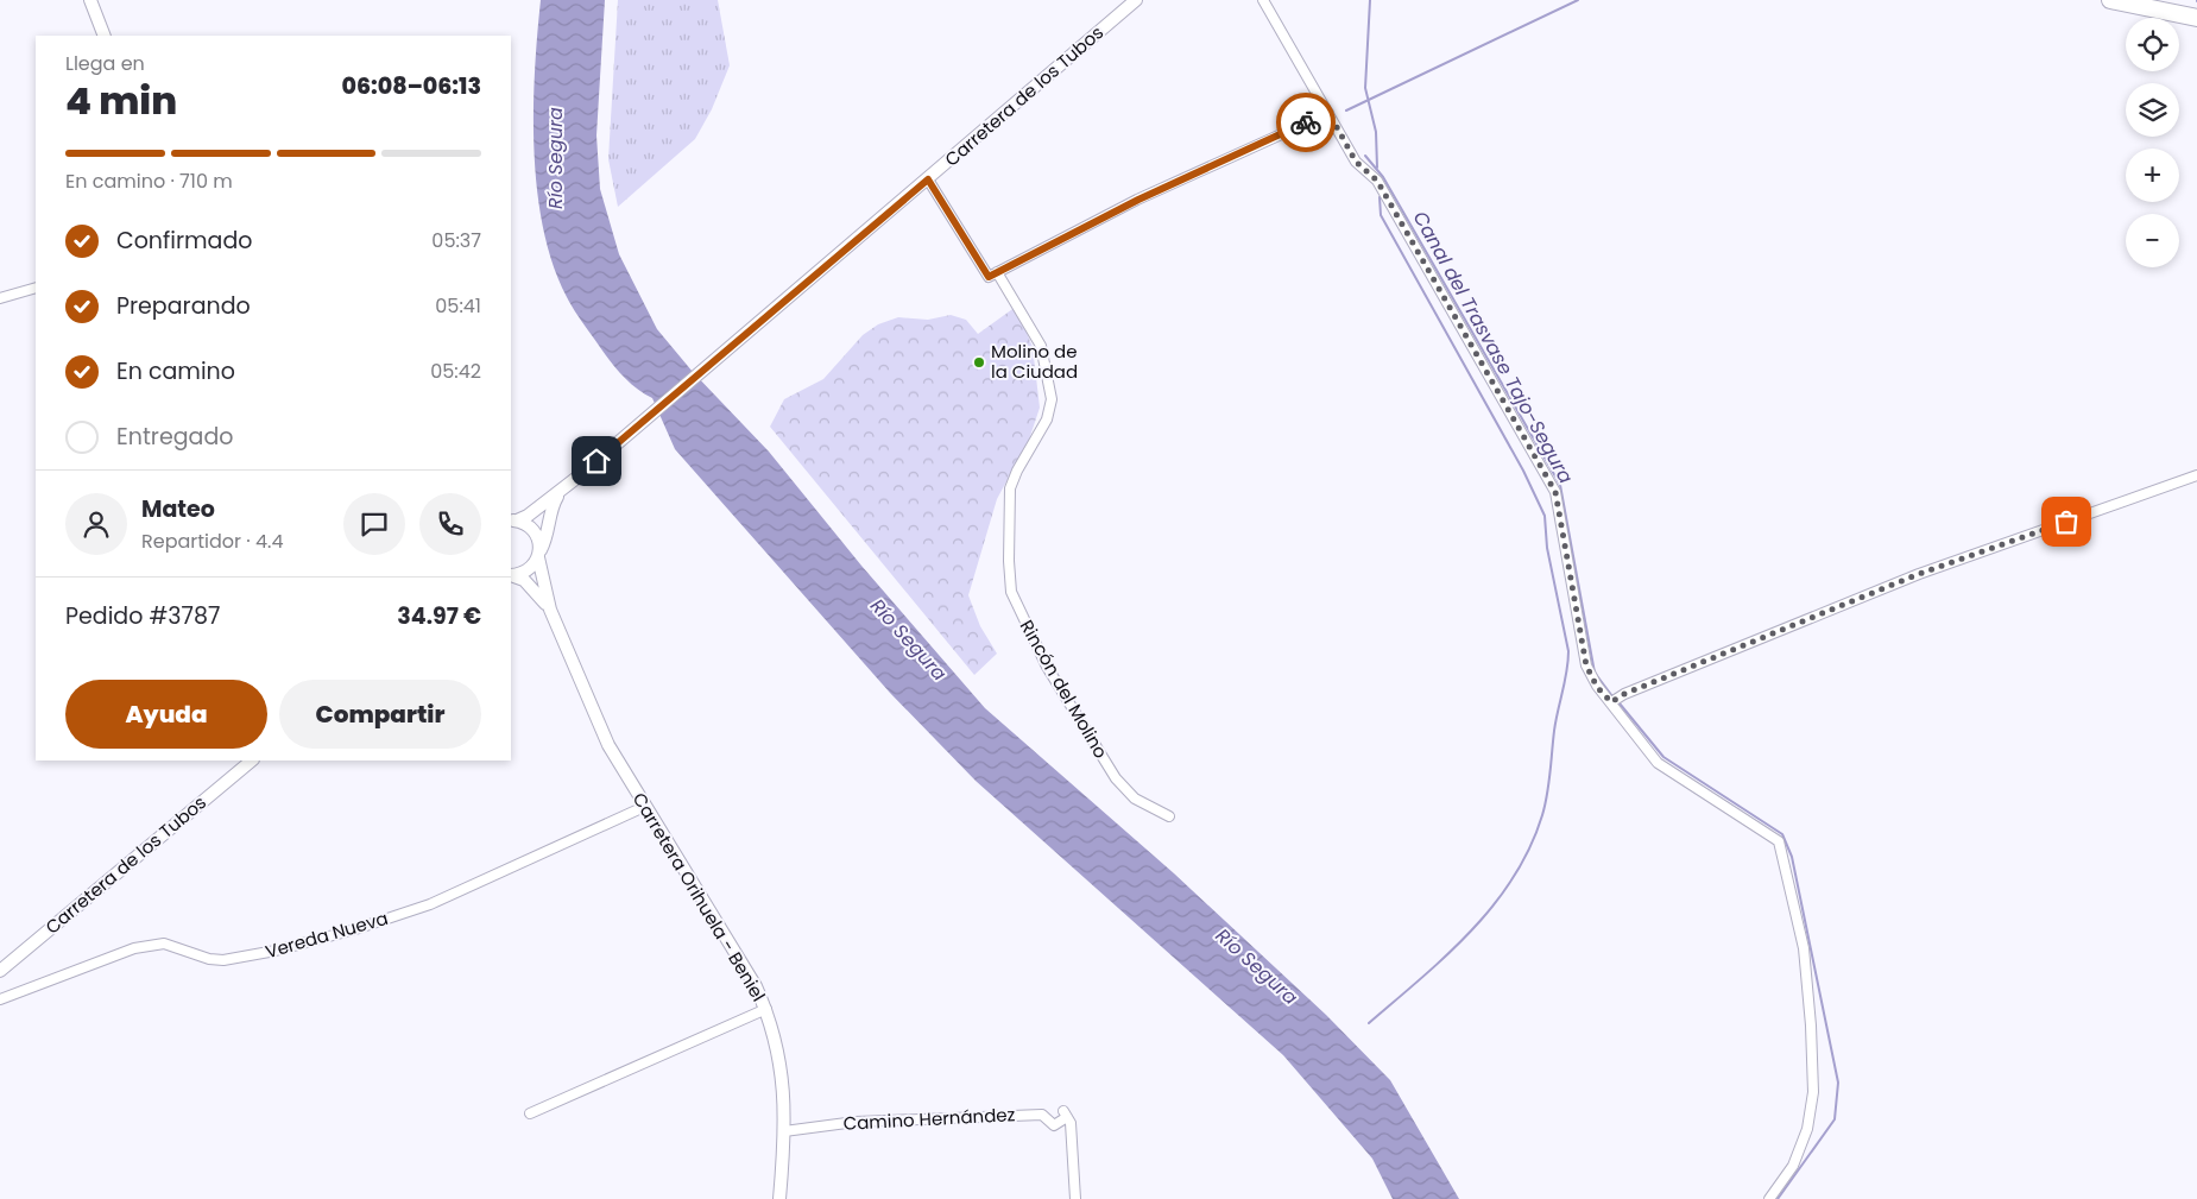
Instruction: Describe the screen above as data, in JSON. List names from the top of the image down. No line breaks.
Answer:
{"streets":{"street":["Carretera de los Tubos","Rincón del Molino","Carretera Orihuela - Beniel","Vereda Nueva","Camino Hernández"]},"crossings":[["Carretera de los Tubos","Carretera Orihuela - Beniel"],["Carretera Orihuela - Beniel","Vereda Nueva"],["Carretera Orihuela - Beniel","Camino Hernández"]],"water":["Río Segura","Canal del Trasvase Tajo-Segura"],"places":["Molino de la Ciudad"],"page":{"map_buttons":["+","−"],"heading":["4 min","Llega en","06:08–06:13"],"panel":["Mateo","Repartidor · 4.4","Pedido #3787","34.97 €"],"bar":"En camino · 710 m","list":[["Confirmado","05:37"],["Preparando","05:41"],["En camino","05:42"],"Entregado"],"buttons":["Ayuda","Compartir"]}}
